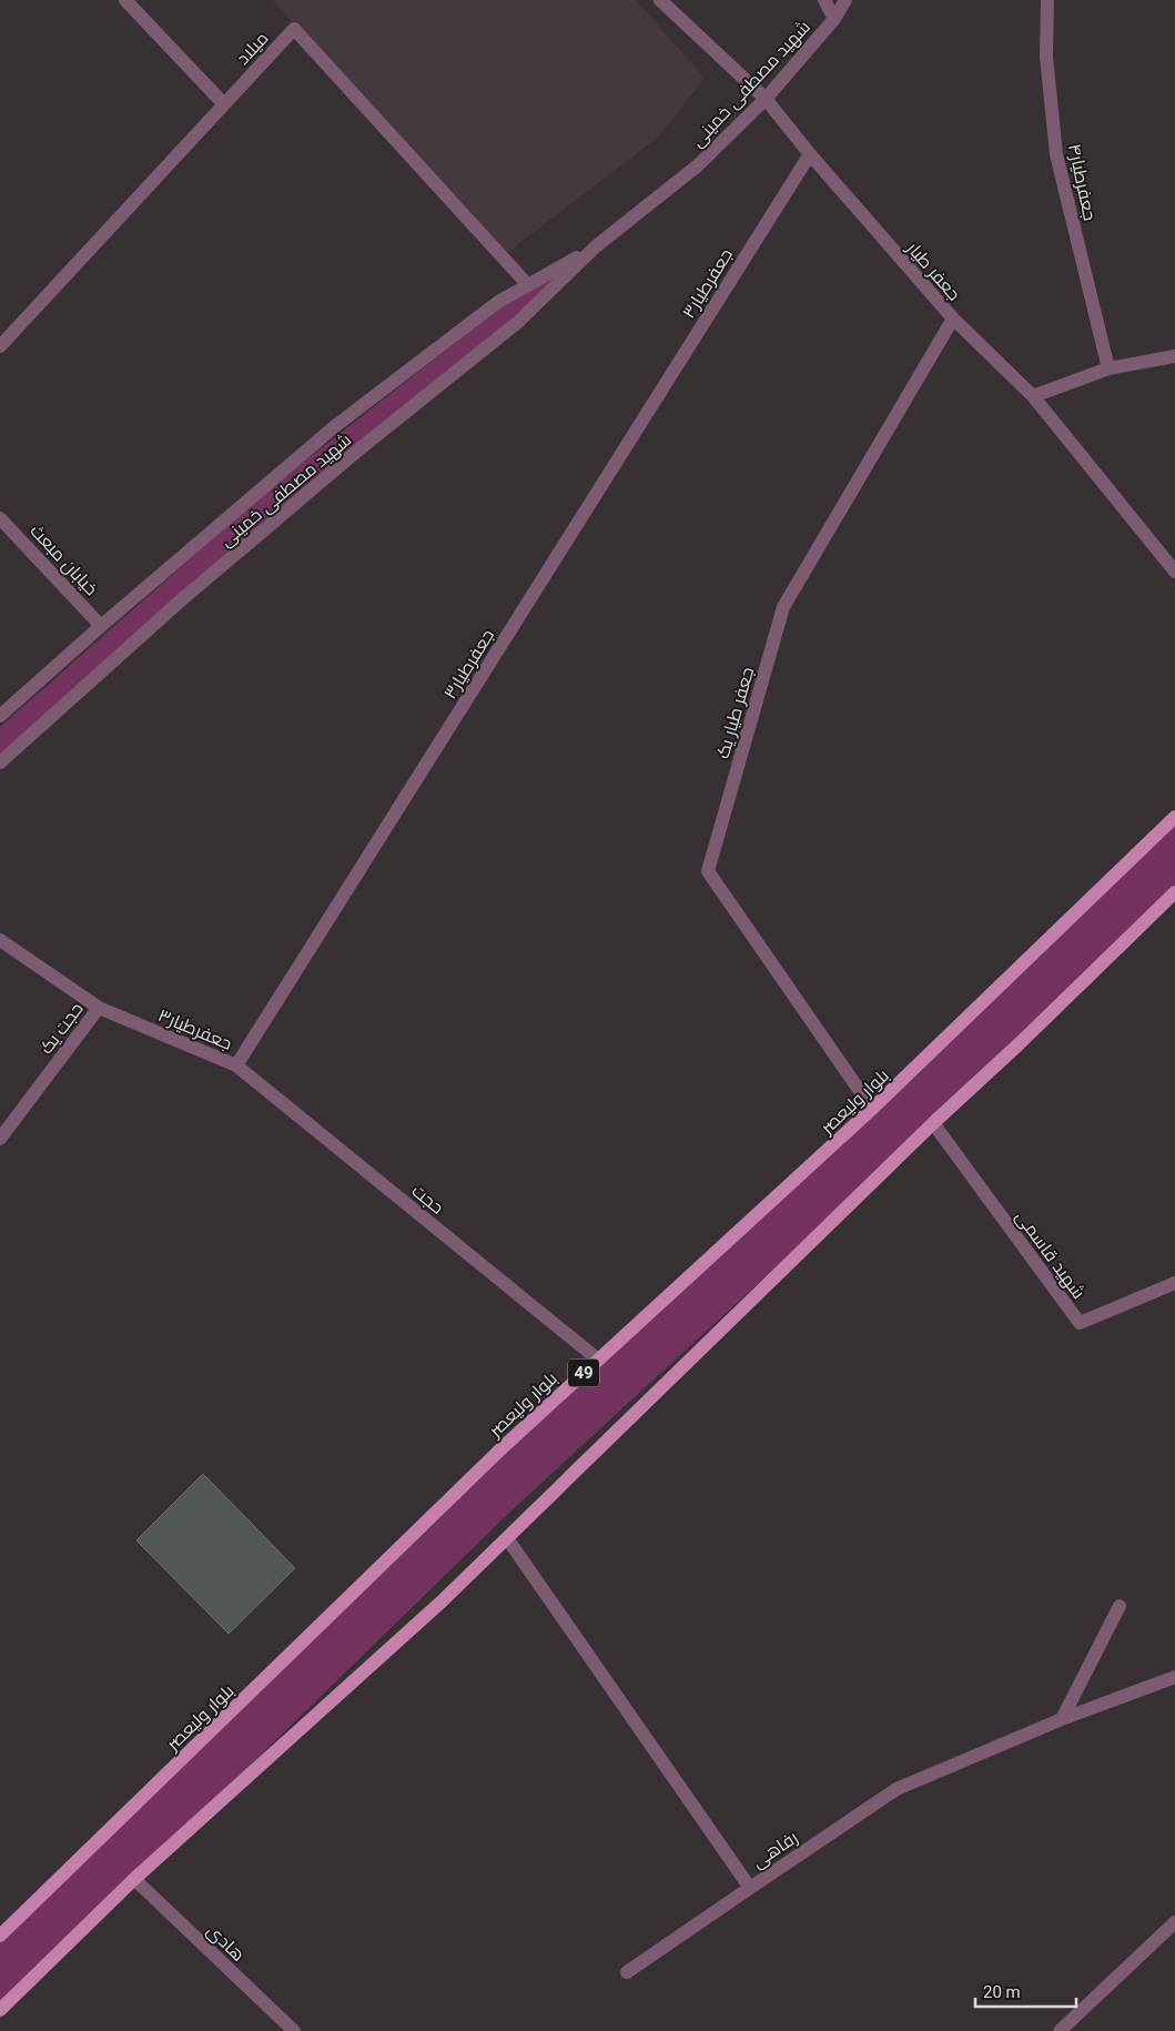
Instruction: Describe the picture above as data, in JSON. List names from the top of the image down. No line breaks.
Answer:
{"streets":{"main road":["بلوار ولیعصر","49"],"street":["میلاد","شهید مصطفی خمینی","جعفرطیار۴","جعفر طیار","جعفرطیار۳","خیابان مبعث","جعفر طیار یک","حجت یک","حجت","شهید قاسمی","رفاهی","هادی"]},"crossings":[["میلاد","شهید مصطفی خمینی"],["شهید مصطفی خمینی","جعفر طیار"],["شهید مصطفی خمینی","خیابان مبعث"],["جعفر طیار","جعفرطیار۳"],["جعفر طیار","جعفر طیار یک"],["جعفرطیار۳","حجت یک"],["جعفرطیار۳","حجت"],["جعفر طیار یک","بلوار ولیعصر"],["بلوار ولیعصر","حجت"]],"scale_bar":"20 m"}
